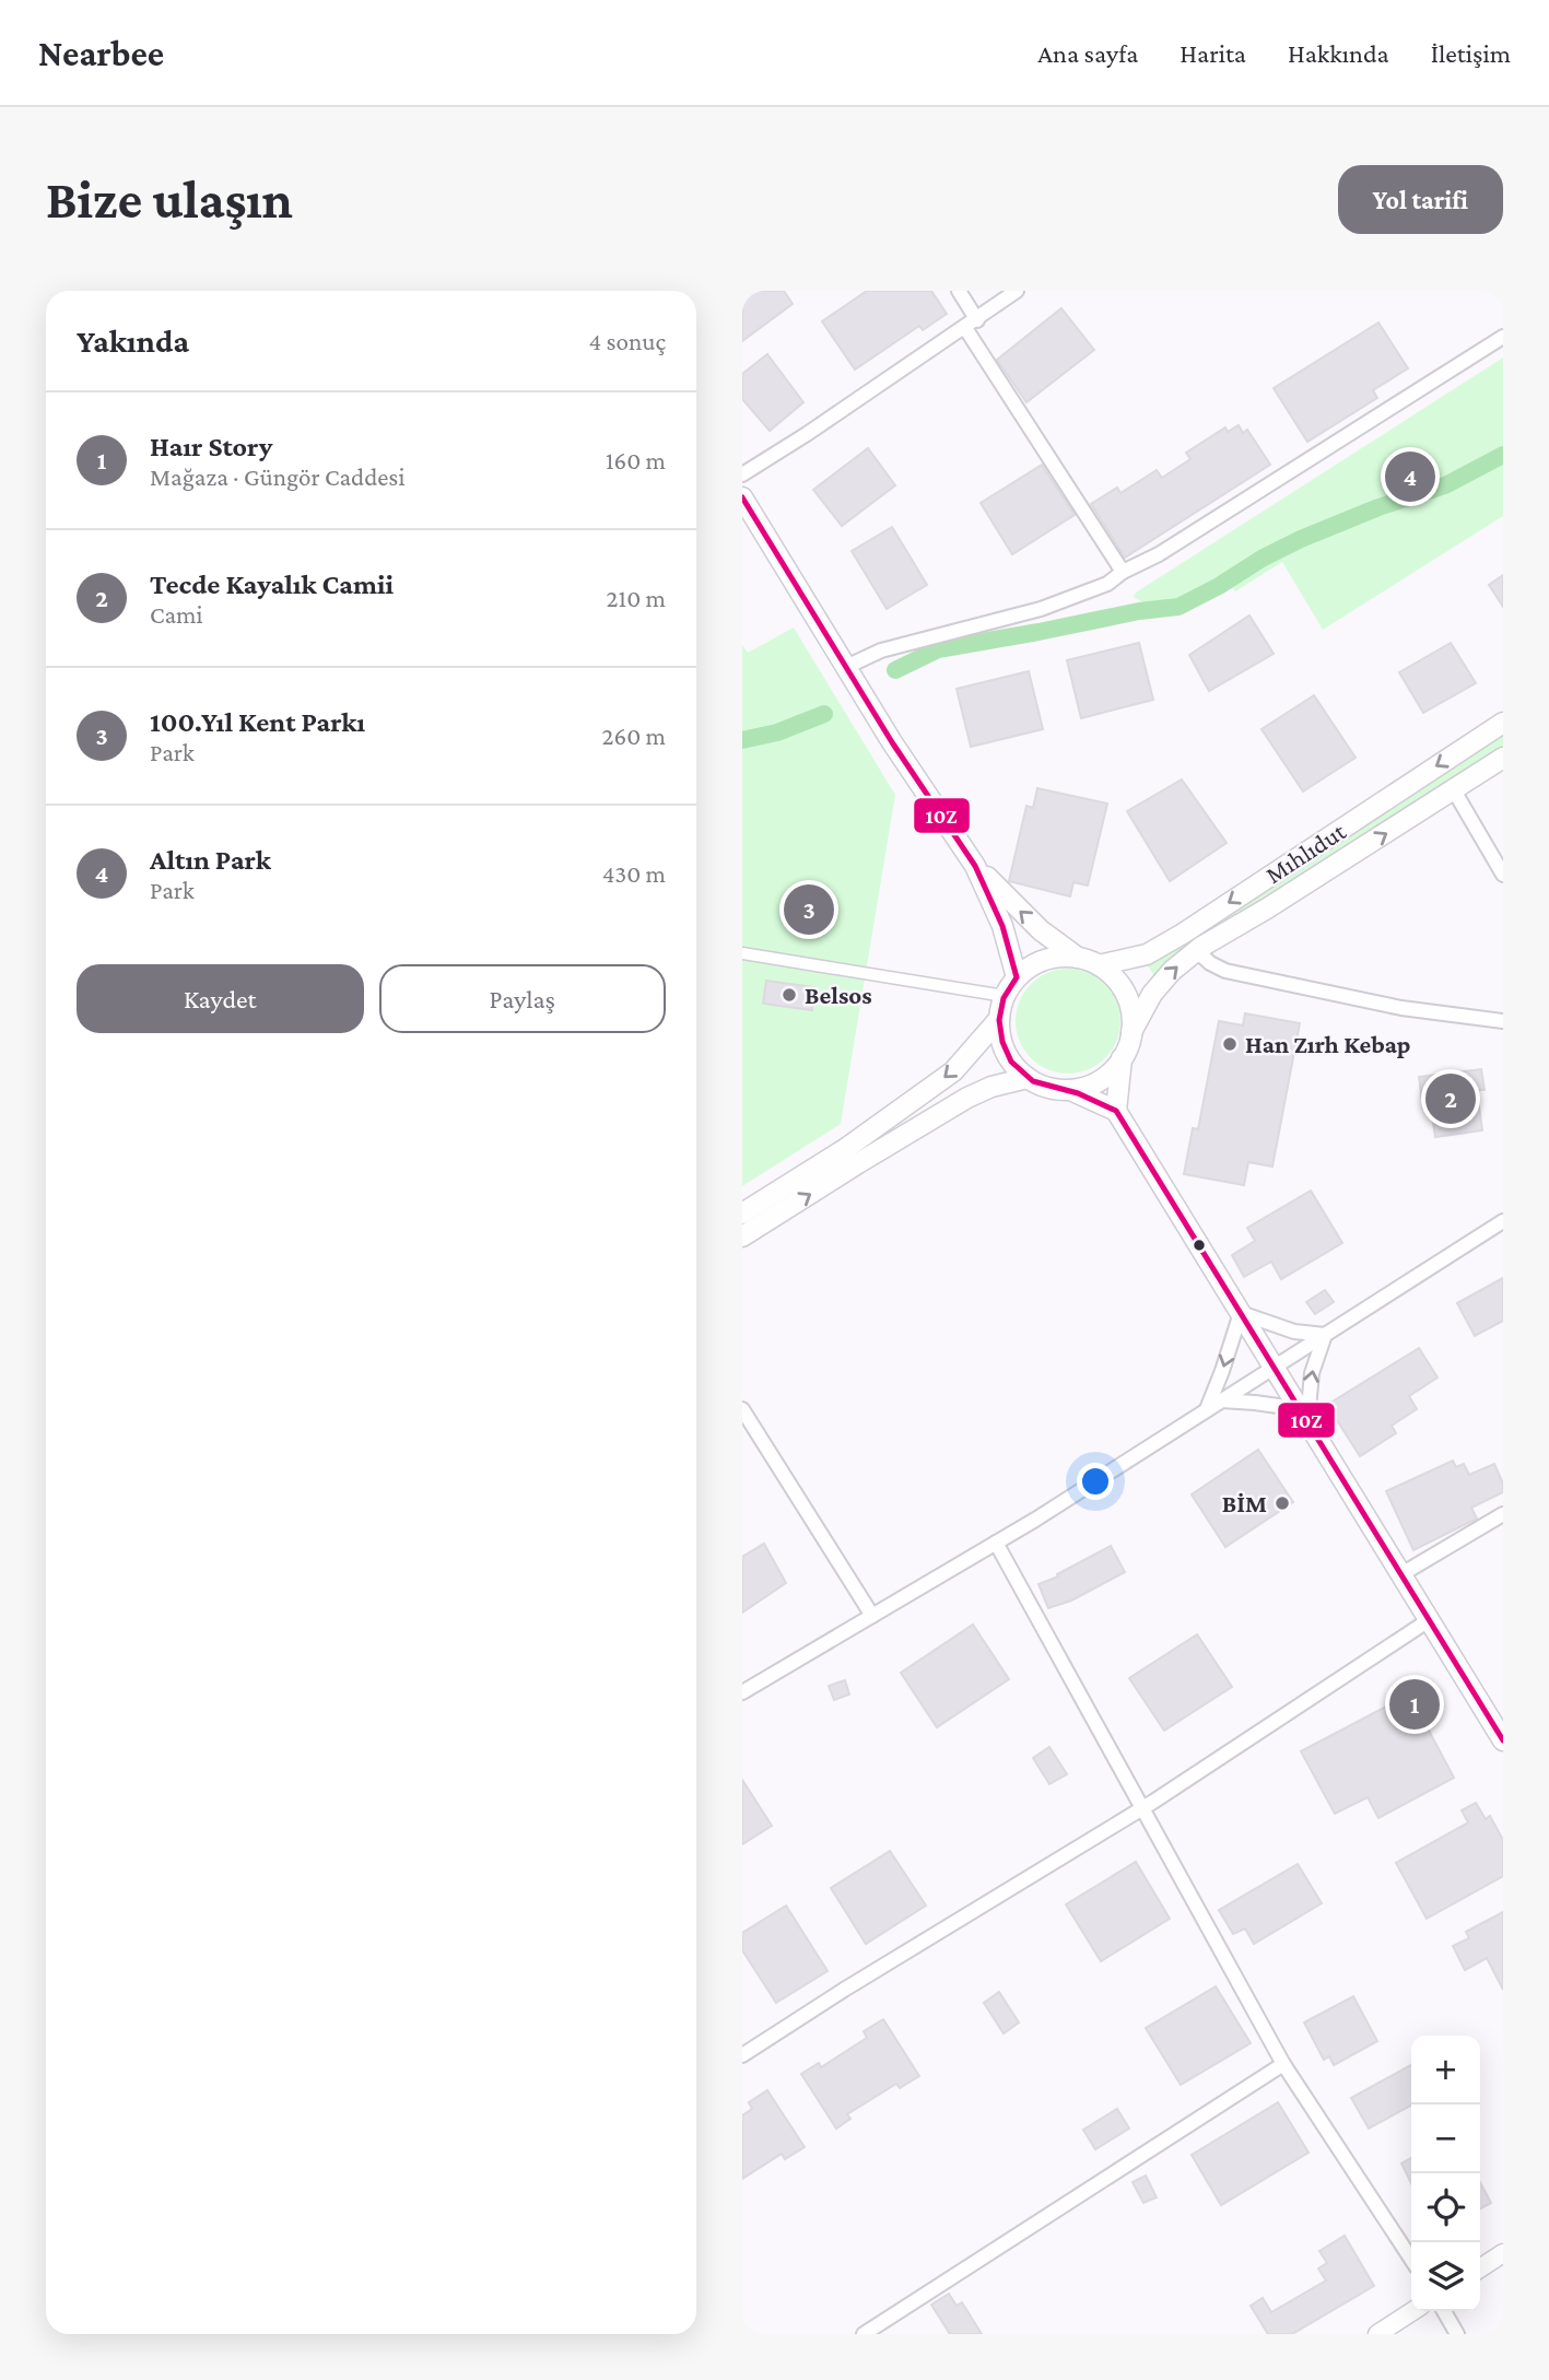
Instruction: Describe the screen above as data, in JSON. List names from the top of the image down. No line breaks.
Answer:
{"streets":{"main road":["Mıhlıdut"]},"places":["Belsos","Han Zırh Kebap","BİM"],"lines":["transit line 10Z"],"page":{"header":"Nearbee","nav":["Ana sayfa","Harita","Hakkında","İletişim"],"buttons":["Yol tarifi",["Kaydet","Paylaş"]],"title":"Bize ulaşın","heading":["Yakında","4 sonuç"],"list":[{"mark":"1","name":"Haır Story","note":"Mağaza · Güngör Caddesi","value":"160 m"},{"mark":"2","name":"Tecde Kayalık Camii","note":"Cami","value":"210 m"},{"mark":"3","name":"100.Yıl Kent Parkı","note":"Park","value":"260 m"},{"mark":"4","name":"Altın Park","note":"Park","value":"430 m"}],"pins":["4","3","2","1"],"map_buttons":["+","−"]}}
